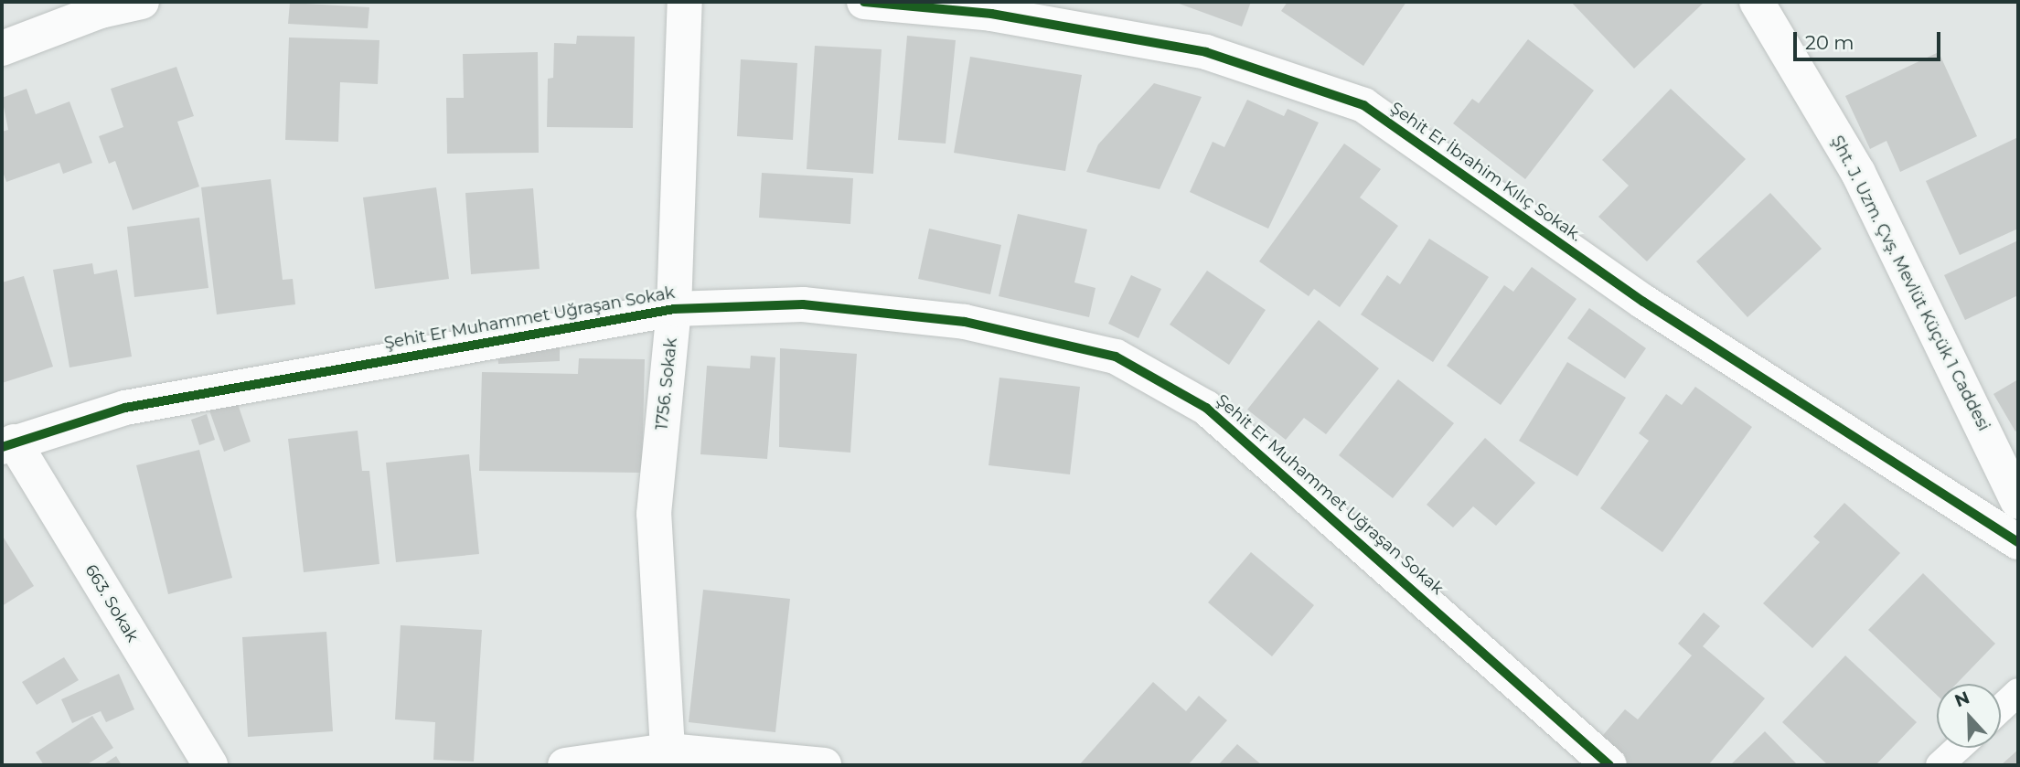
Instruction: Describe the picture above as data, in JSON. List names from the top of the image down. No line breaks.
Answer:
{"streets":{"street":["Şehit Er İbrahim Kılıç Sokak.","Şht. J. Uzm. Çvş. Mevlüt Küçük 1 Caddesi","Şehit Er Muhammet Uğraşan Sokak","1756. Sokak","663. Sokak"]},"crossings":[["Şehit Er Muhammet Uğraşan Sokak","1756. Sokak"],["Şehit Er Muhammet Uğraşan Sokak","663. Sokak"]],"scale_bar":"20 m","north":"top"}
